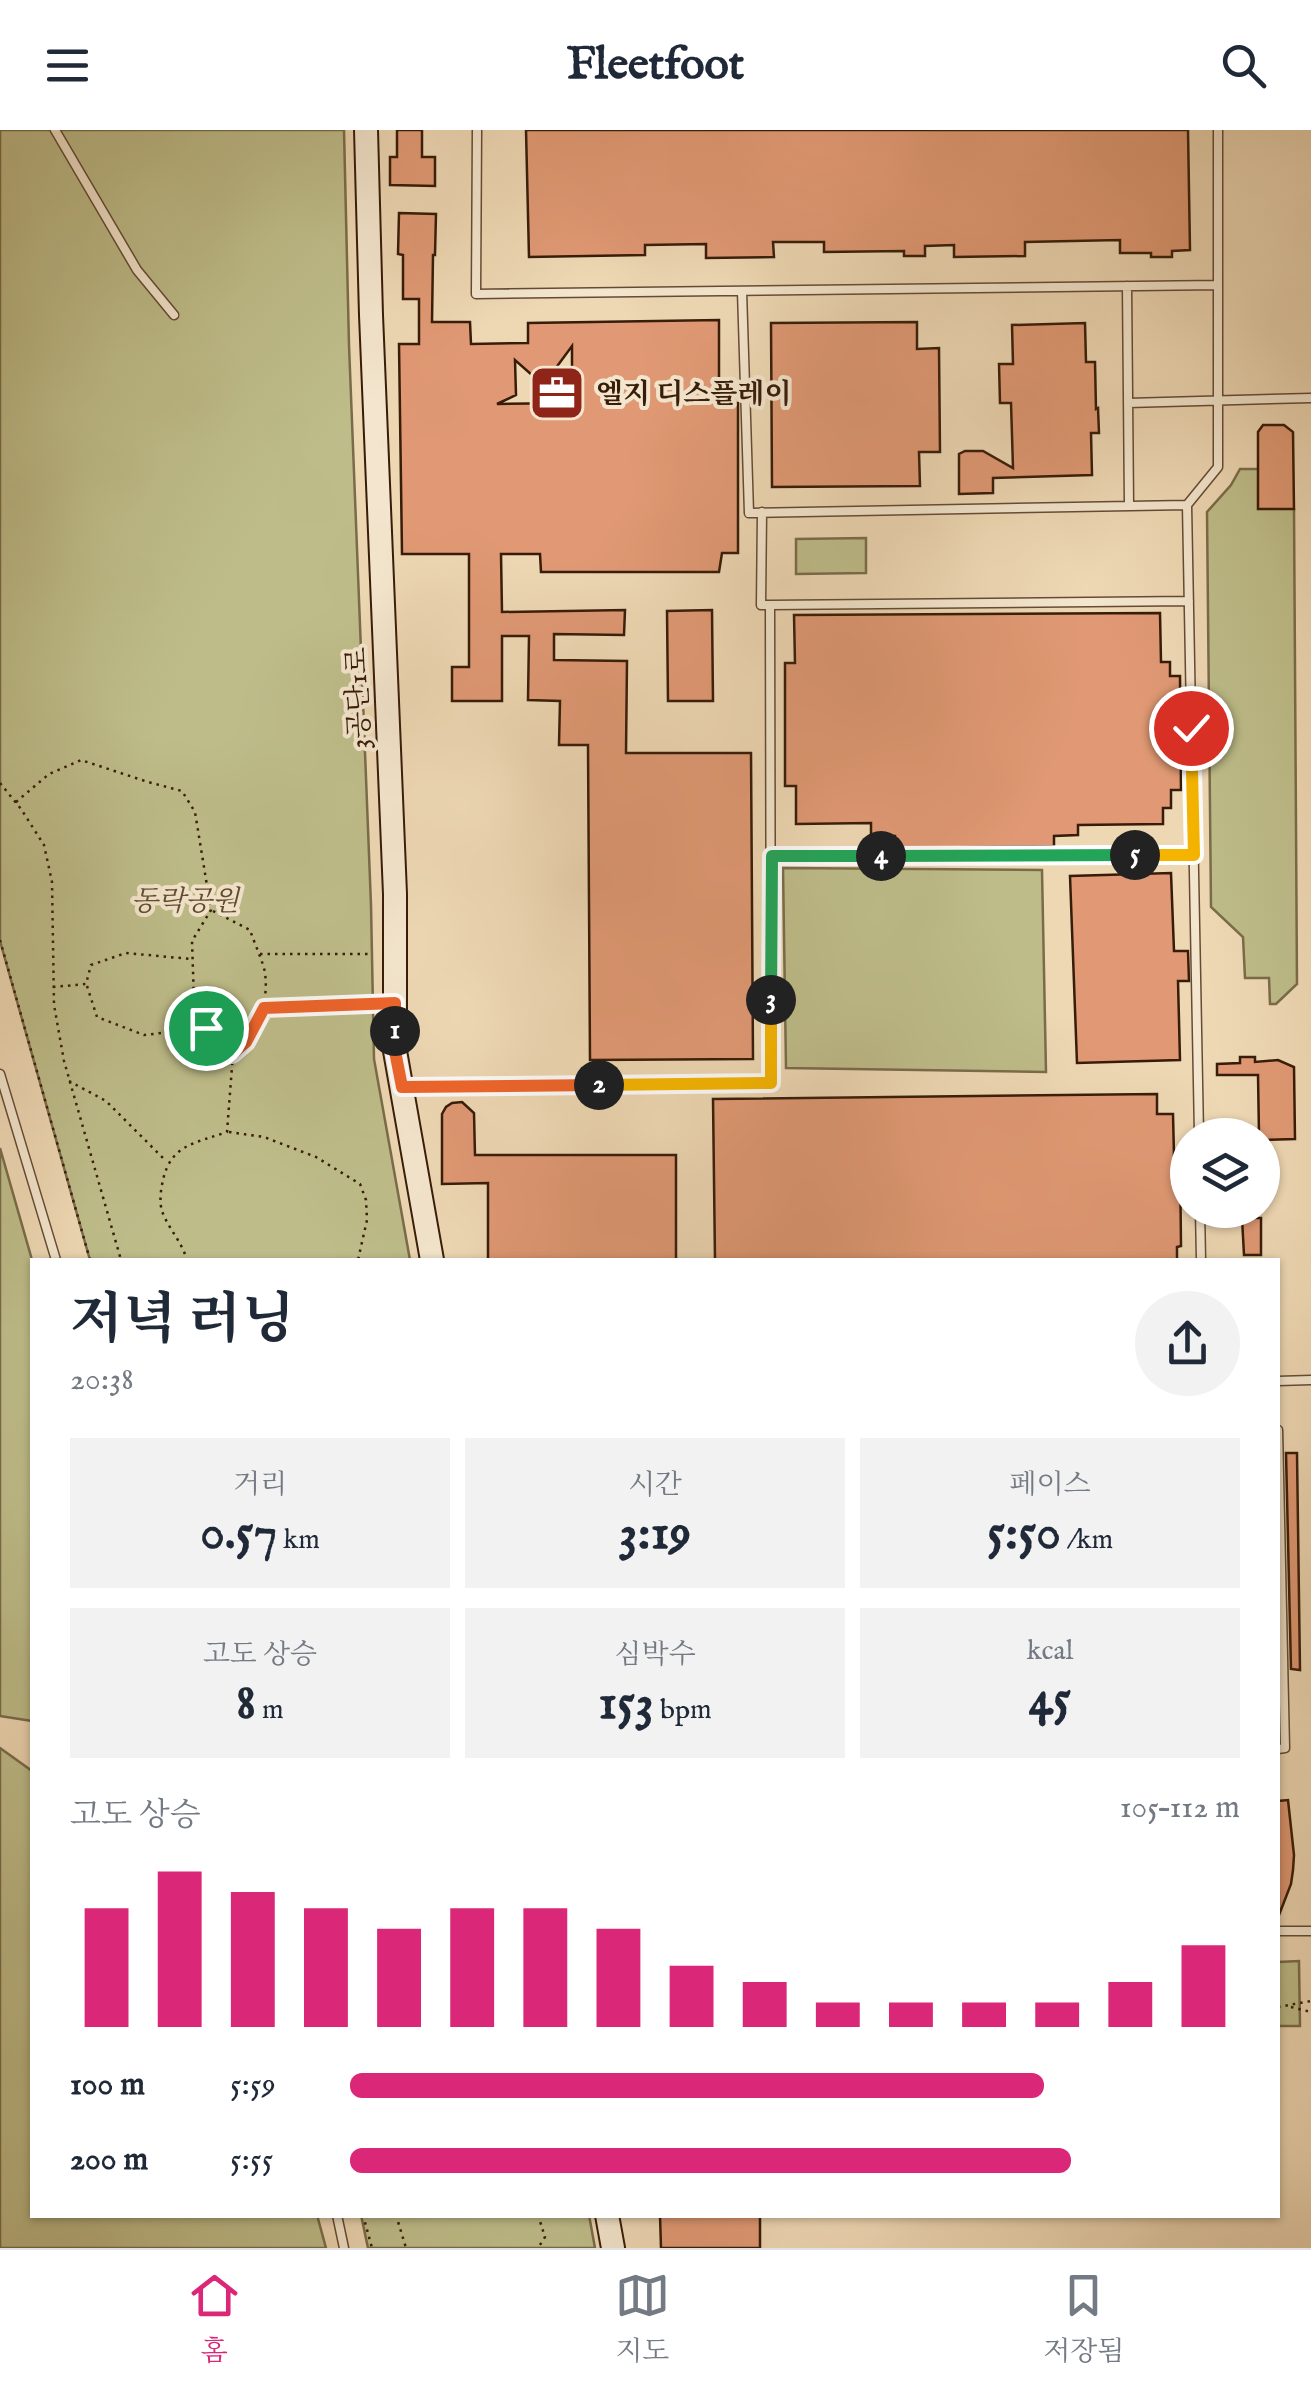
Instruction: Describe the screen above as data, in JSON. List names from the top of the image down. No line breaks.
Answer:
{"streets":{"street":["3공단1로"]},"parks":["동락공원"],"places":{"office":["엘지 디스플레이"]},"page":{"header":"Fleetfoot","pins":["5","4","3","1","2"],"heading":["저녁 러닝","20:38"],"stats":[["거리","0.57 km"],["시간","3:19"],["페이스","5:50 /km"],["고도 상승","8 m"],["심박수","153 bpm"],["kcal","45"]],"chart":["고도 상승","105–112 m"],"list":[{"name":"100 m","note":"5:59"},{"name":"200 m","note":"5:55"}],"tabs":["홈","지도","저장됨"]}}
